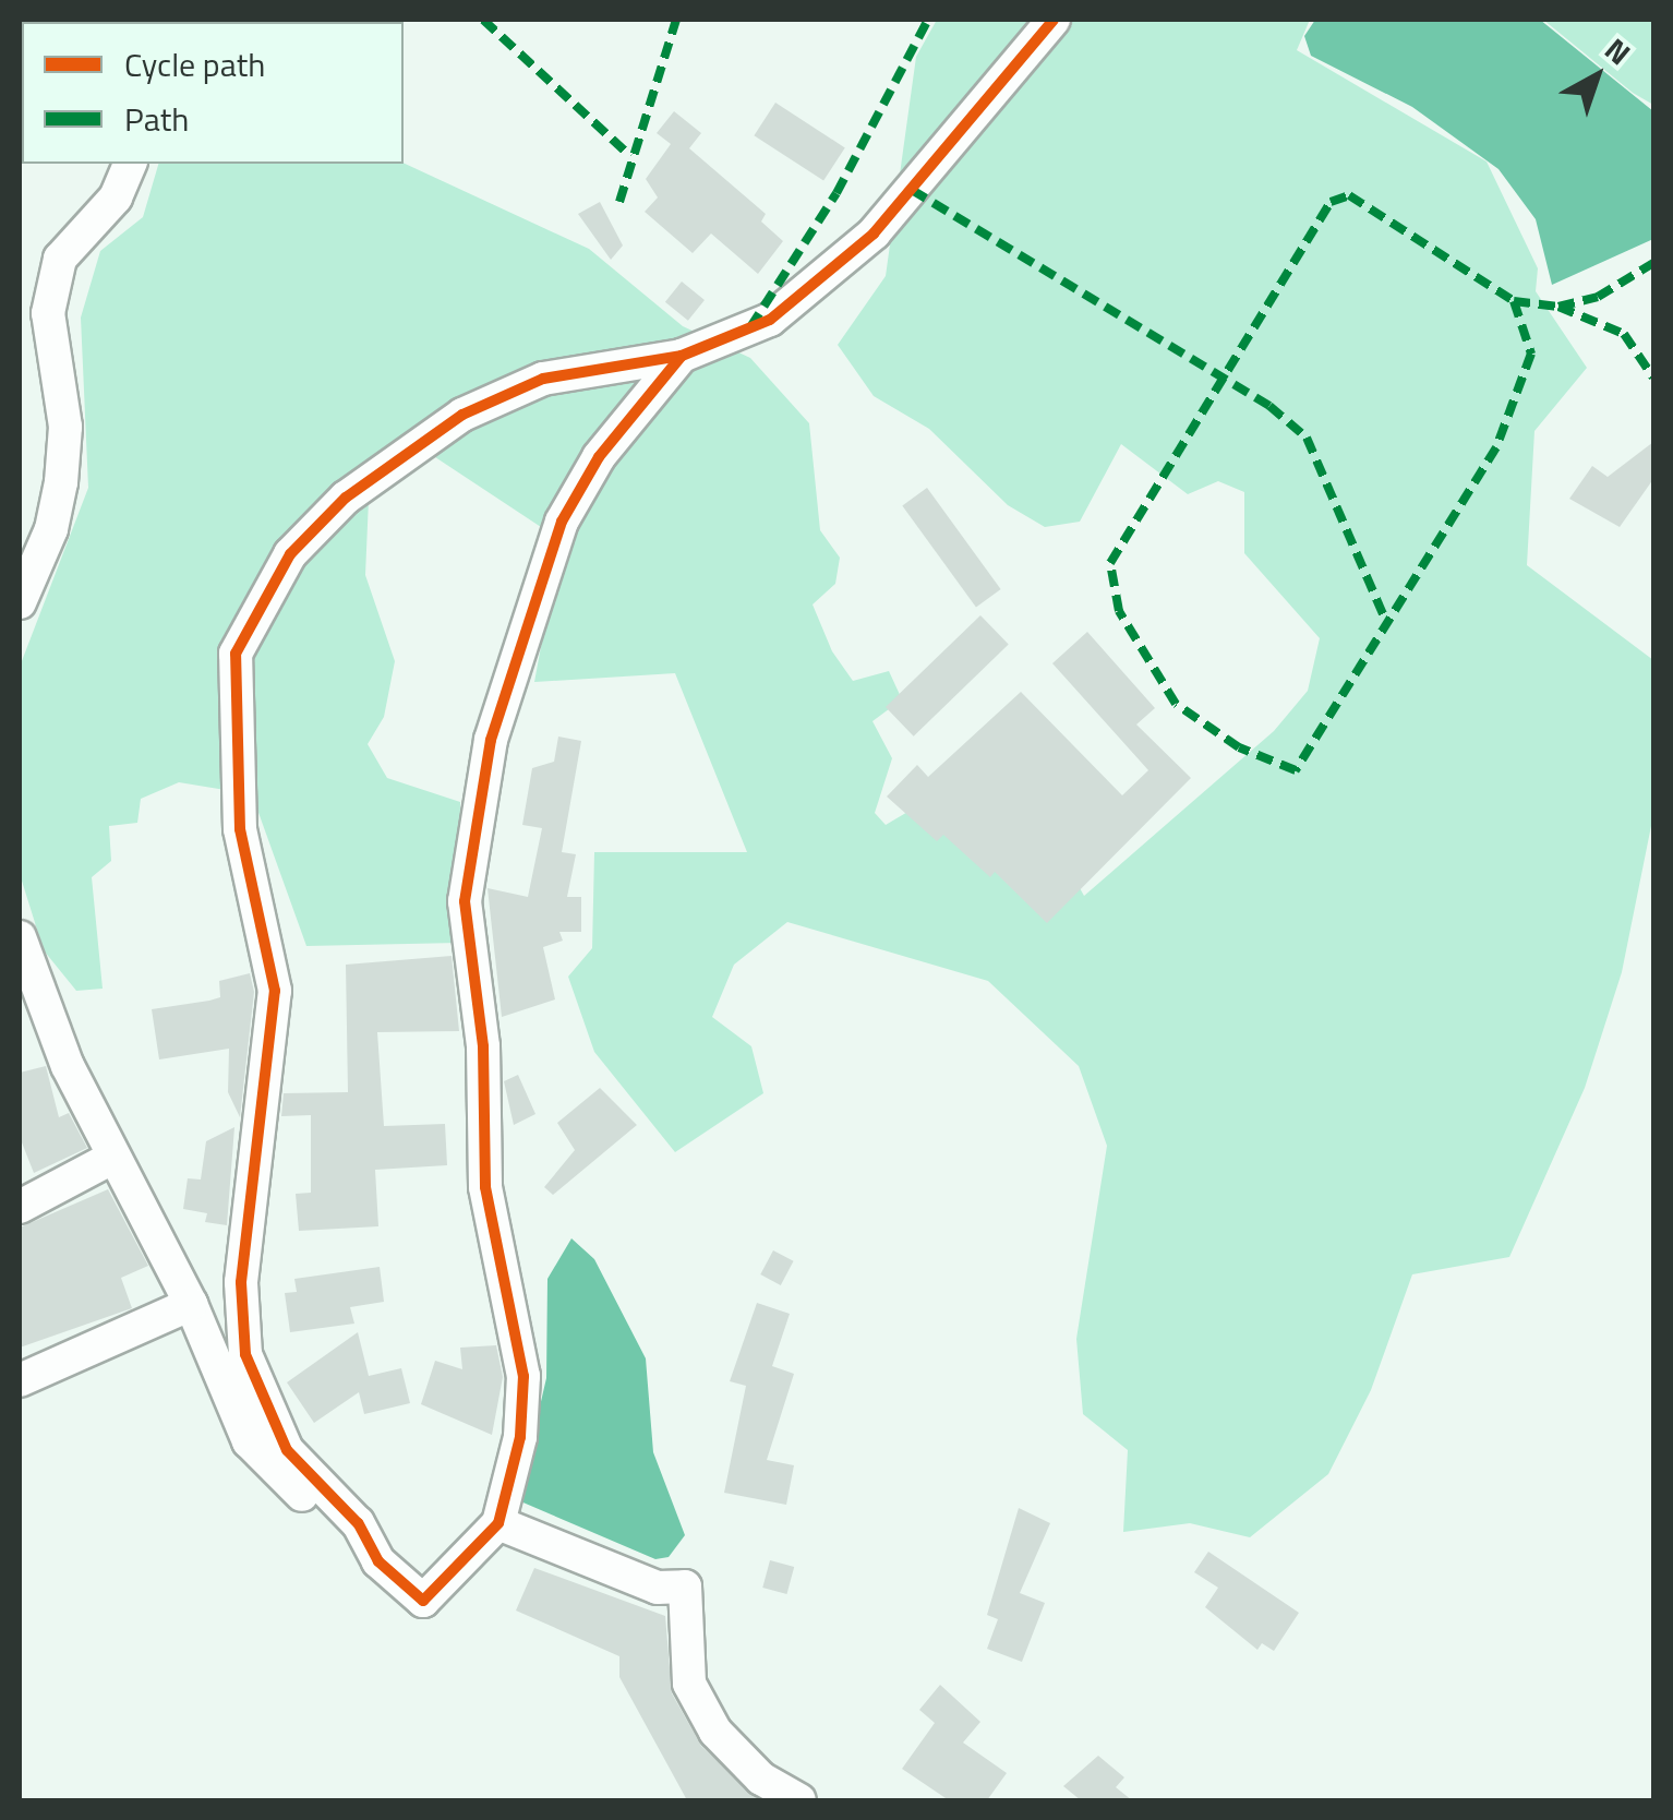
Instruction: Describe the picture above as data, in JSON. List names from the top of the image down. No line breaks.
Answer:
{"legend":["Cycle path","Path"],"north":"top right"}
